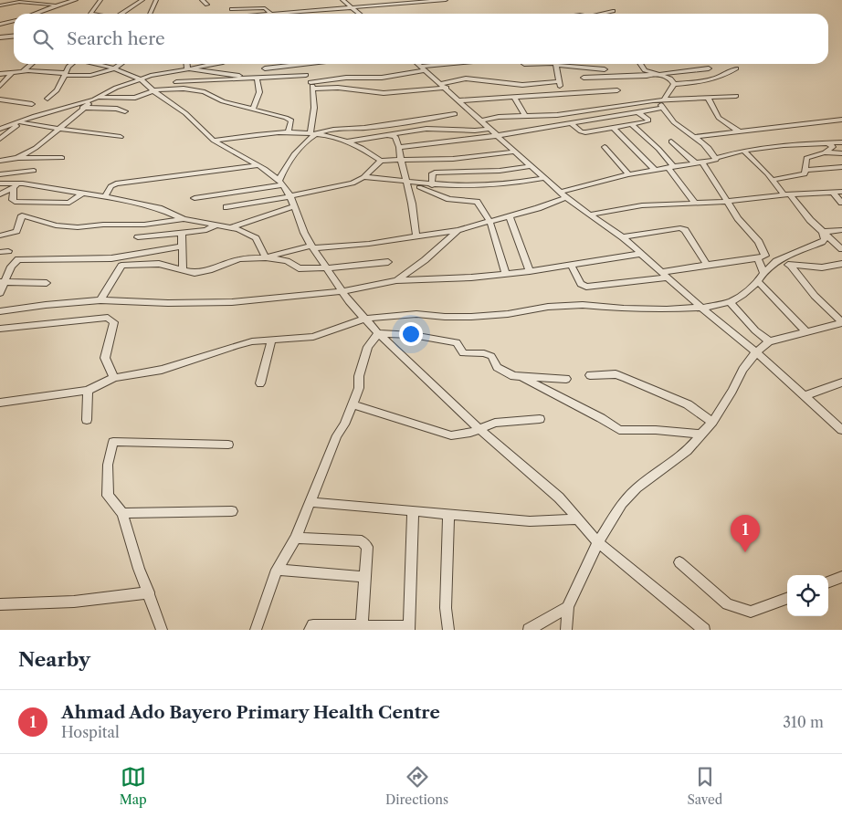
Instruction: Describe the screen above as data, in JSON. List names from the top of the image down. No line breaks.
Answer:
{"page":{"search":"Search here","pins":"1","heading":"Nearby","list":[{"mark":"1","name":"Ahmad Ado Bayero Primary Health Centre","note":"Hospital","value":"310 m"}],"nav":["Map","Directions","Saved"]}}
